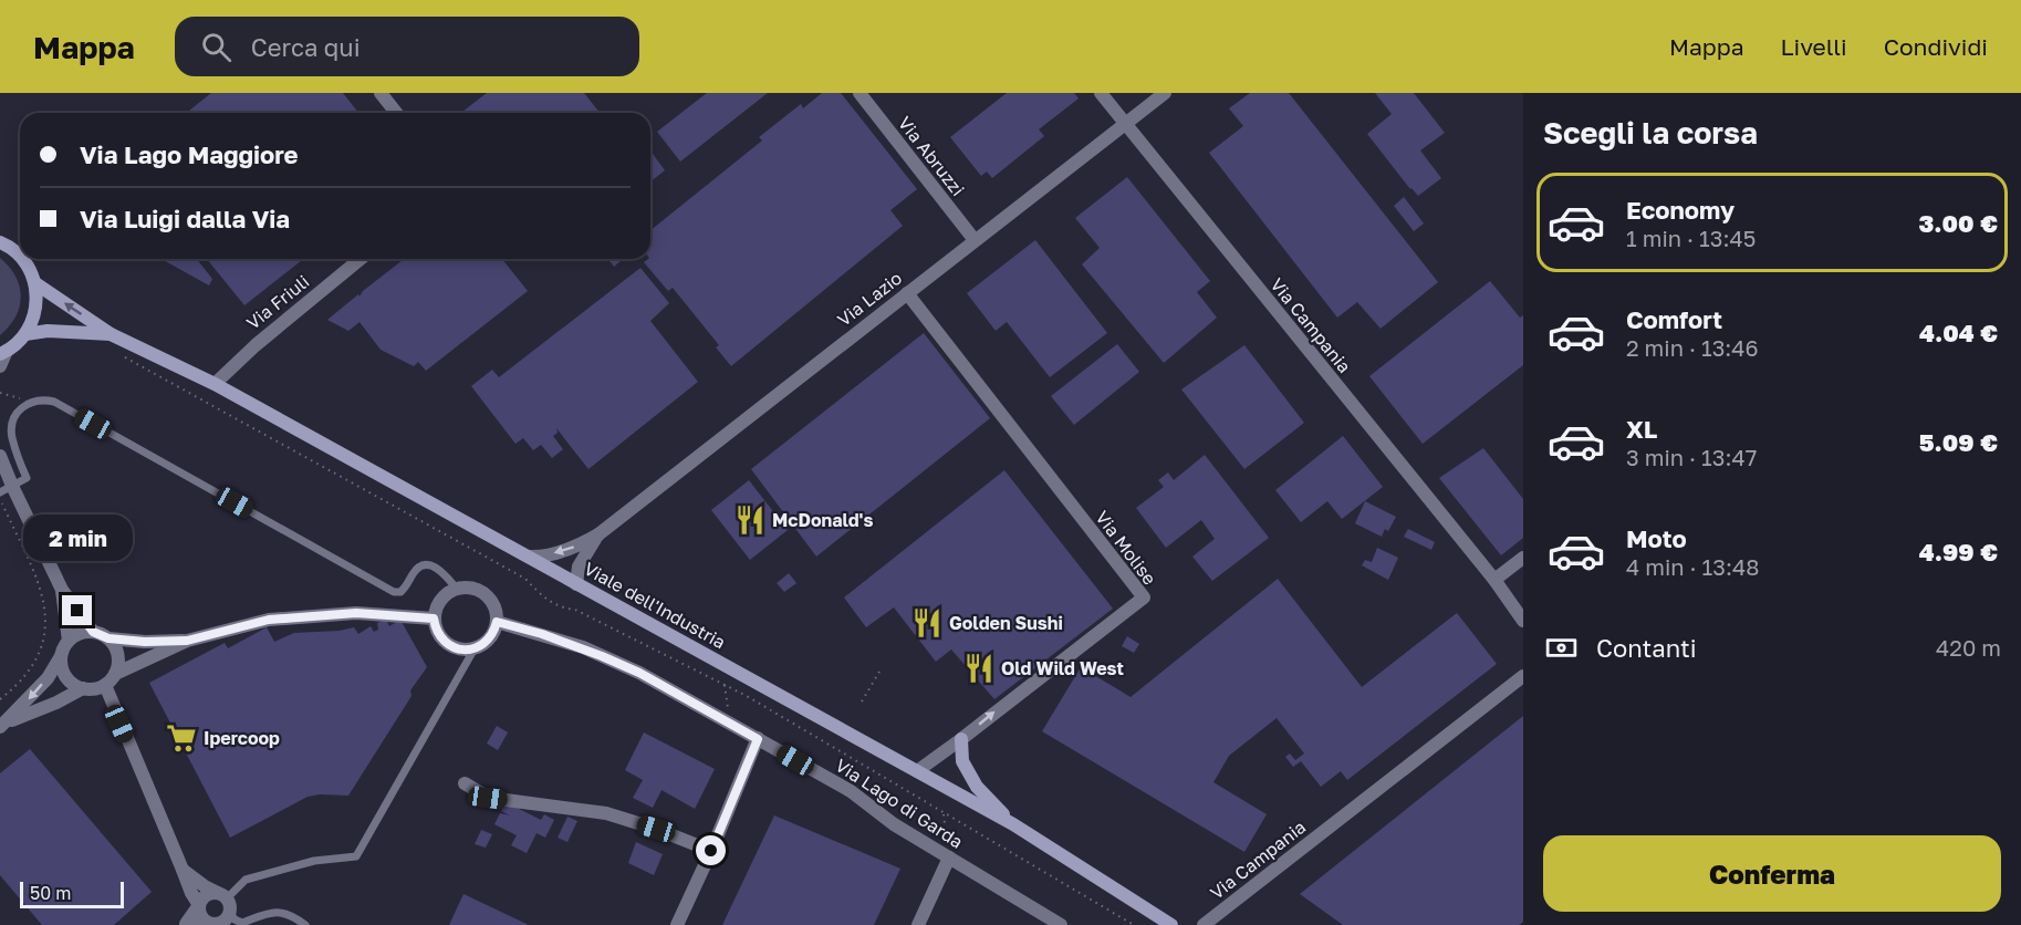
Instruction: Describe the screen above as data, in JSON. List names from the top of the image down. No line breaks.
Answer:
{"streets":{"main road":["Viale dell'Industria"],"street":["Via Abruzzi","Via Lazio","Via Friuli","Via Campania","Via Molise","Via Lago di Garda"]},"crossings":[["Via Abruzzi","Via Lazio"],["Via Lazio","Via Campania"],["Via Lazio","Via Molise"],["Via Friuli","Viale dell'Industria"],["Via Molise","Viale dell'Industria"]],"places":{"restaurant":["McDonald's","Golden Sushi","Old Wild West"],"supermarket":["Ipercoop"]},"scale_bar":"50 m","page":{"header":"Mappa","search":"Cerca qui","nav":["Mappa","Livelli","Condividi"],"heading":"Scegli la corsa","banner":["Via Lago Maggiore","Via Luigi dalla Via"],"list":[{"name":"Economy","note":"1 min · 13:45","value":"3.00 €"},{"name":"Comfort","note":"2 min · 13:46","value":"4.04 €"},{"name":"XL","note":"3 min · 13:47","value":"5.09 €"},{"name":"Moto","note":"4 min · 13:48","value":"4.99 €"}],"bubble":"2 min","pay":["Contanti","420 m"],"buttons":"Conferma","scale":"50 m"}}
